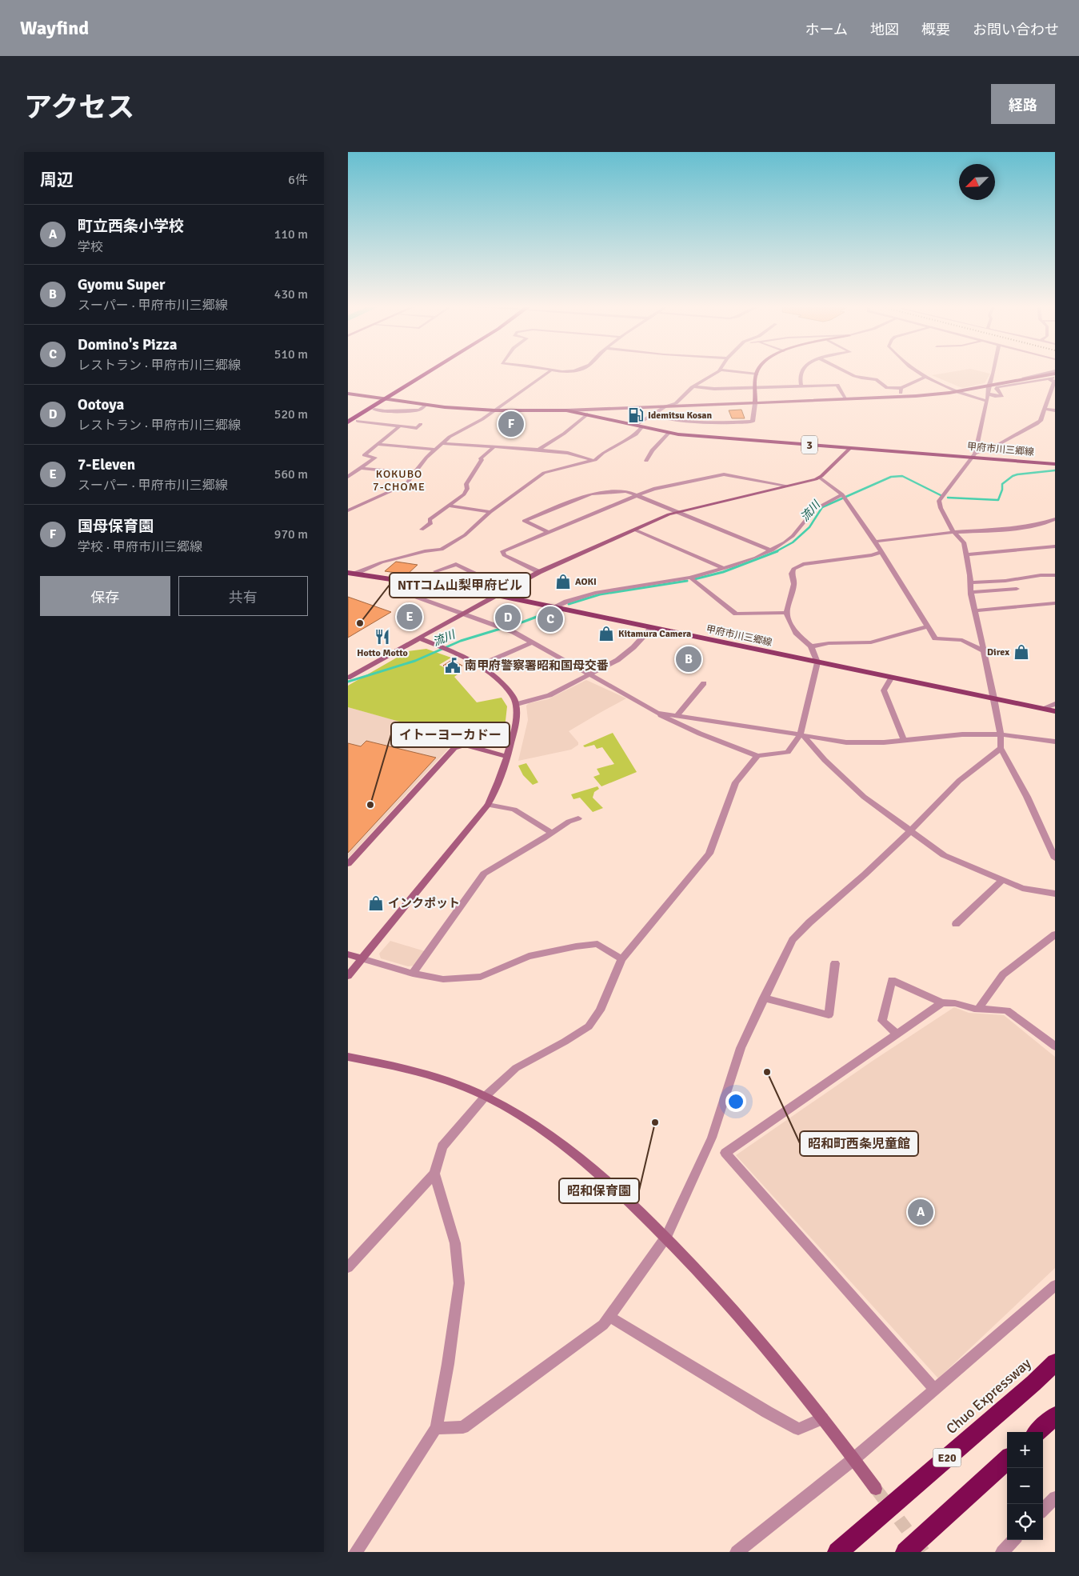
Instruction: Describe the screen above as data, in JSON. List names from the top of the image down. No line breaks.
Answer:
{"streets":{"highway":["Chuo Expressway","E20"],"main road":["3","甲府市川三郷線"]},"crossings":[["3","甲府市川三郷線"]],"districts":["KOKUBO 7-CHOME"],"water":["流川"],"places":{"fuel station":["Idemitsu Kosan"],"shop":["AOKI","Kitamura Camera","Direx","インクポット"],"other":["NTTコム山梨甲府ビル","イトーヨーカドー","昭和町西条児童館","昭和保育園"],"restaurant":["Hotto Motto"],"public building":["南甲府警察署昭和国母交番"]},"north":"bottom left","page":{"header":"Wayfind","nav":["ホーム","地図","概要","お問い合わせ"],"title":"アクセス","buttons":["経路",["保存","共有"]],"heading":["周辺","6件"],"list":[{"mark":"A","name":"町立西条小学校","note":"学校","value":"110 m"},{"mark":"B","name":"Gyomu Super","note":"スーパー · 甲府市川三郷線","value":"430 m"},{"mark":"C","name":"Domino's Pizza","note":"レストラン · 甲府市川三郷線","value":"510 m"},{"mark":"D","name":"Ootoya","note":"レストラン · 甲府市川三郷線","value":"520 m"},{"mark":"E","name":"7-Eleven","note":"スーパー · 甲府市川三郷線","value":"560 m"},{"mark":"F","name":"国母保育園","note":"学校 · 甲府市川三郷線","value":"970 m"}],"pins":["F","E","D","C","B","A"],"map_buttons":["+","−"]}}
